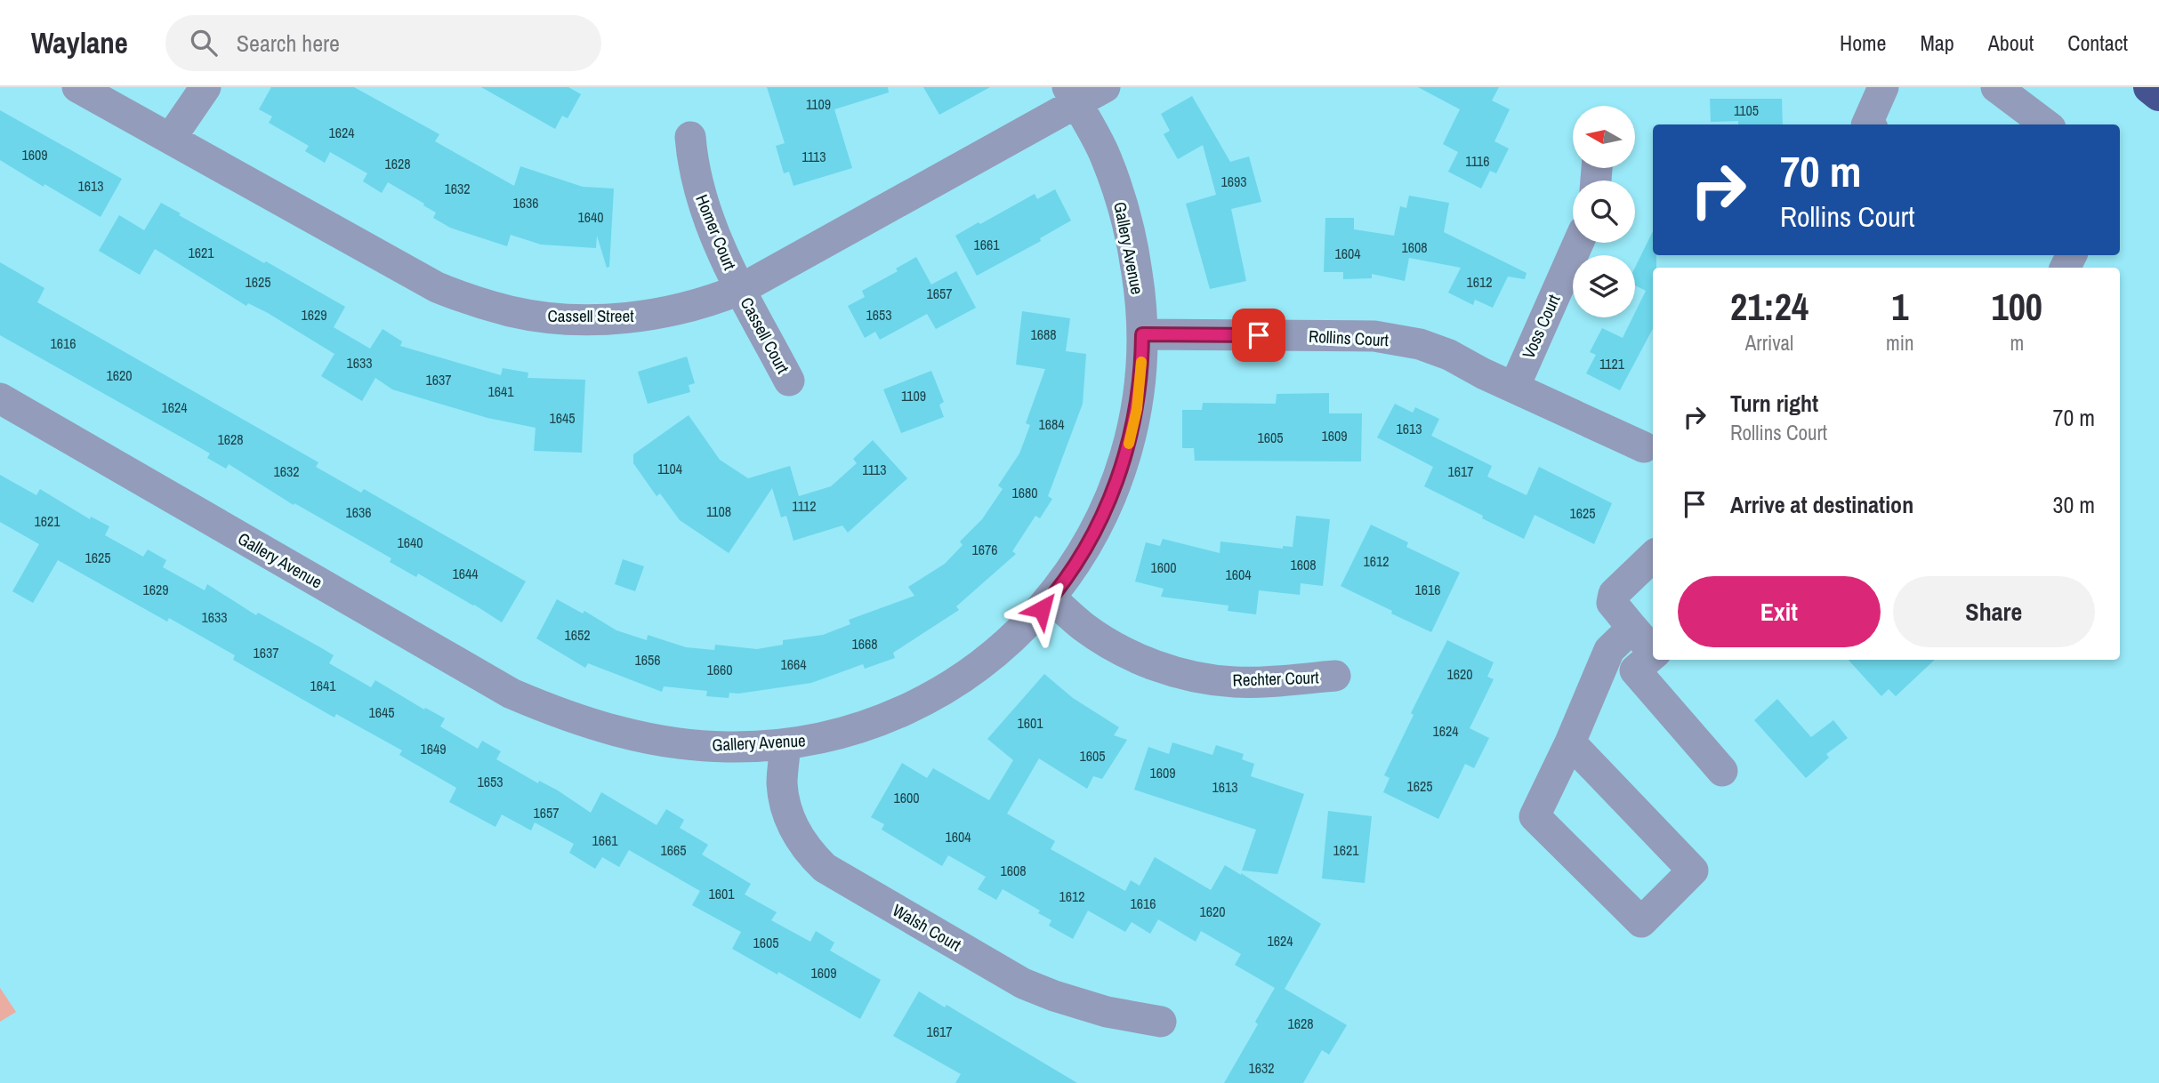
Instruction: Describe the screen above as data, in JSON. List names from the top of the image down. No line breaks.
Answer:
{"streets":{"street":["Homer Court","Gallery Avenue","Cassell Street","Voss Court","Cassell Court","Rollins Court","Rechter Court","Walsh Court"]},"crossings":[["Homer Court","Cassell Street"],["Homer Court","Cassell Court"],["Gallery Avenue","Cassell Street"],["Gallery Avenue","Rollins Court"],["Gallery Avenue","Rechter Court"],["Gallery Avenue","Walsh Court"],["Cassell Street","Cassell Court"],["Voss Court","Rollins Court"]],"house_numbers":["1109","1105","1624","1609","1113","1116","1628","1693","1613","1632","1636","1640","1661","1608","1621","1604","1625","1612","1657","1629","1653","1688","1616","1633","1121","1620","1637","1641","1109","1624","1645","1684","1613","1609","1605","1628","1104","1113","1632","1617","1680","1112","1108","1636","1625","1621","1640","1676","1625","1612","1608","1600","1644","1604","1629","1616","1633","1652","1668","1637","1656","1664","1660","1620","1641","1645","1601","1624","1649","1605","1609","1653","1625","1613","1600","1657","1604","1661","1665","1621","1608","1601","1612","1616","1620","1624","1605","1609","1628","1617","1632"],"north":"left","page":{"header":"Waylane","search":"Search here","nav":["Home","Map","About","Contact"],"turn":["70 m","Rollins Court"],"eta":["21:24","Arrival","1","min","100","m"],"list":[{"name":"Turn right","note":"Rollins Court","value":"70 m"},{"name":"Arrive at destination","value":"30 m"}],"buttons":["Exit","Share"]}}
